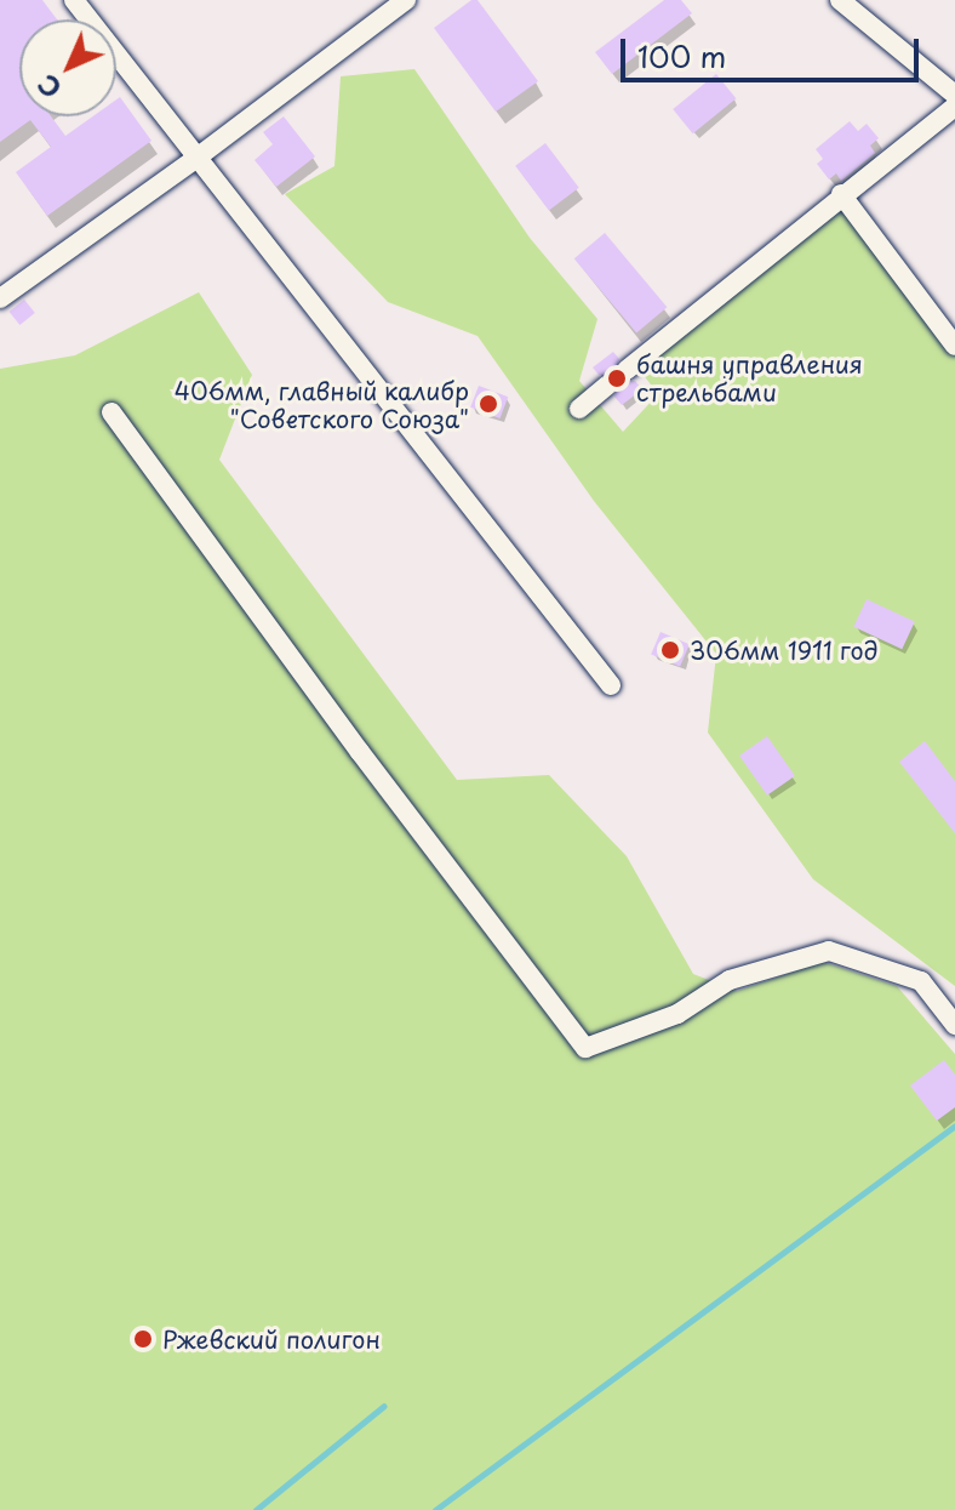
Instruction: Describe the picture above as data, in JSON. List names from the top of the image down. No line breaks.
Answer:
{"places":["башня управления стрельбами","406мм, главный калибр \"Советского Союза\"","306мм 1911 год","Ржевский полигон"],"scale_bar":"100 m","north":"bottom left"}
